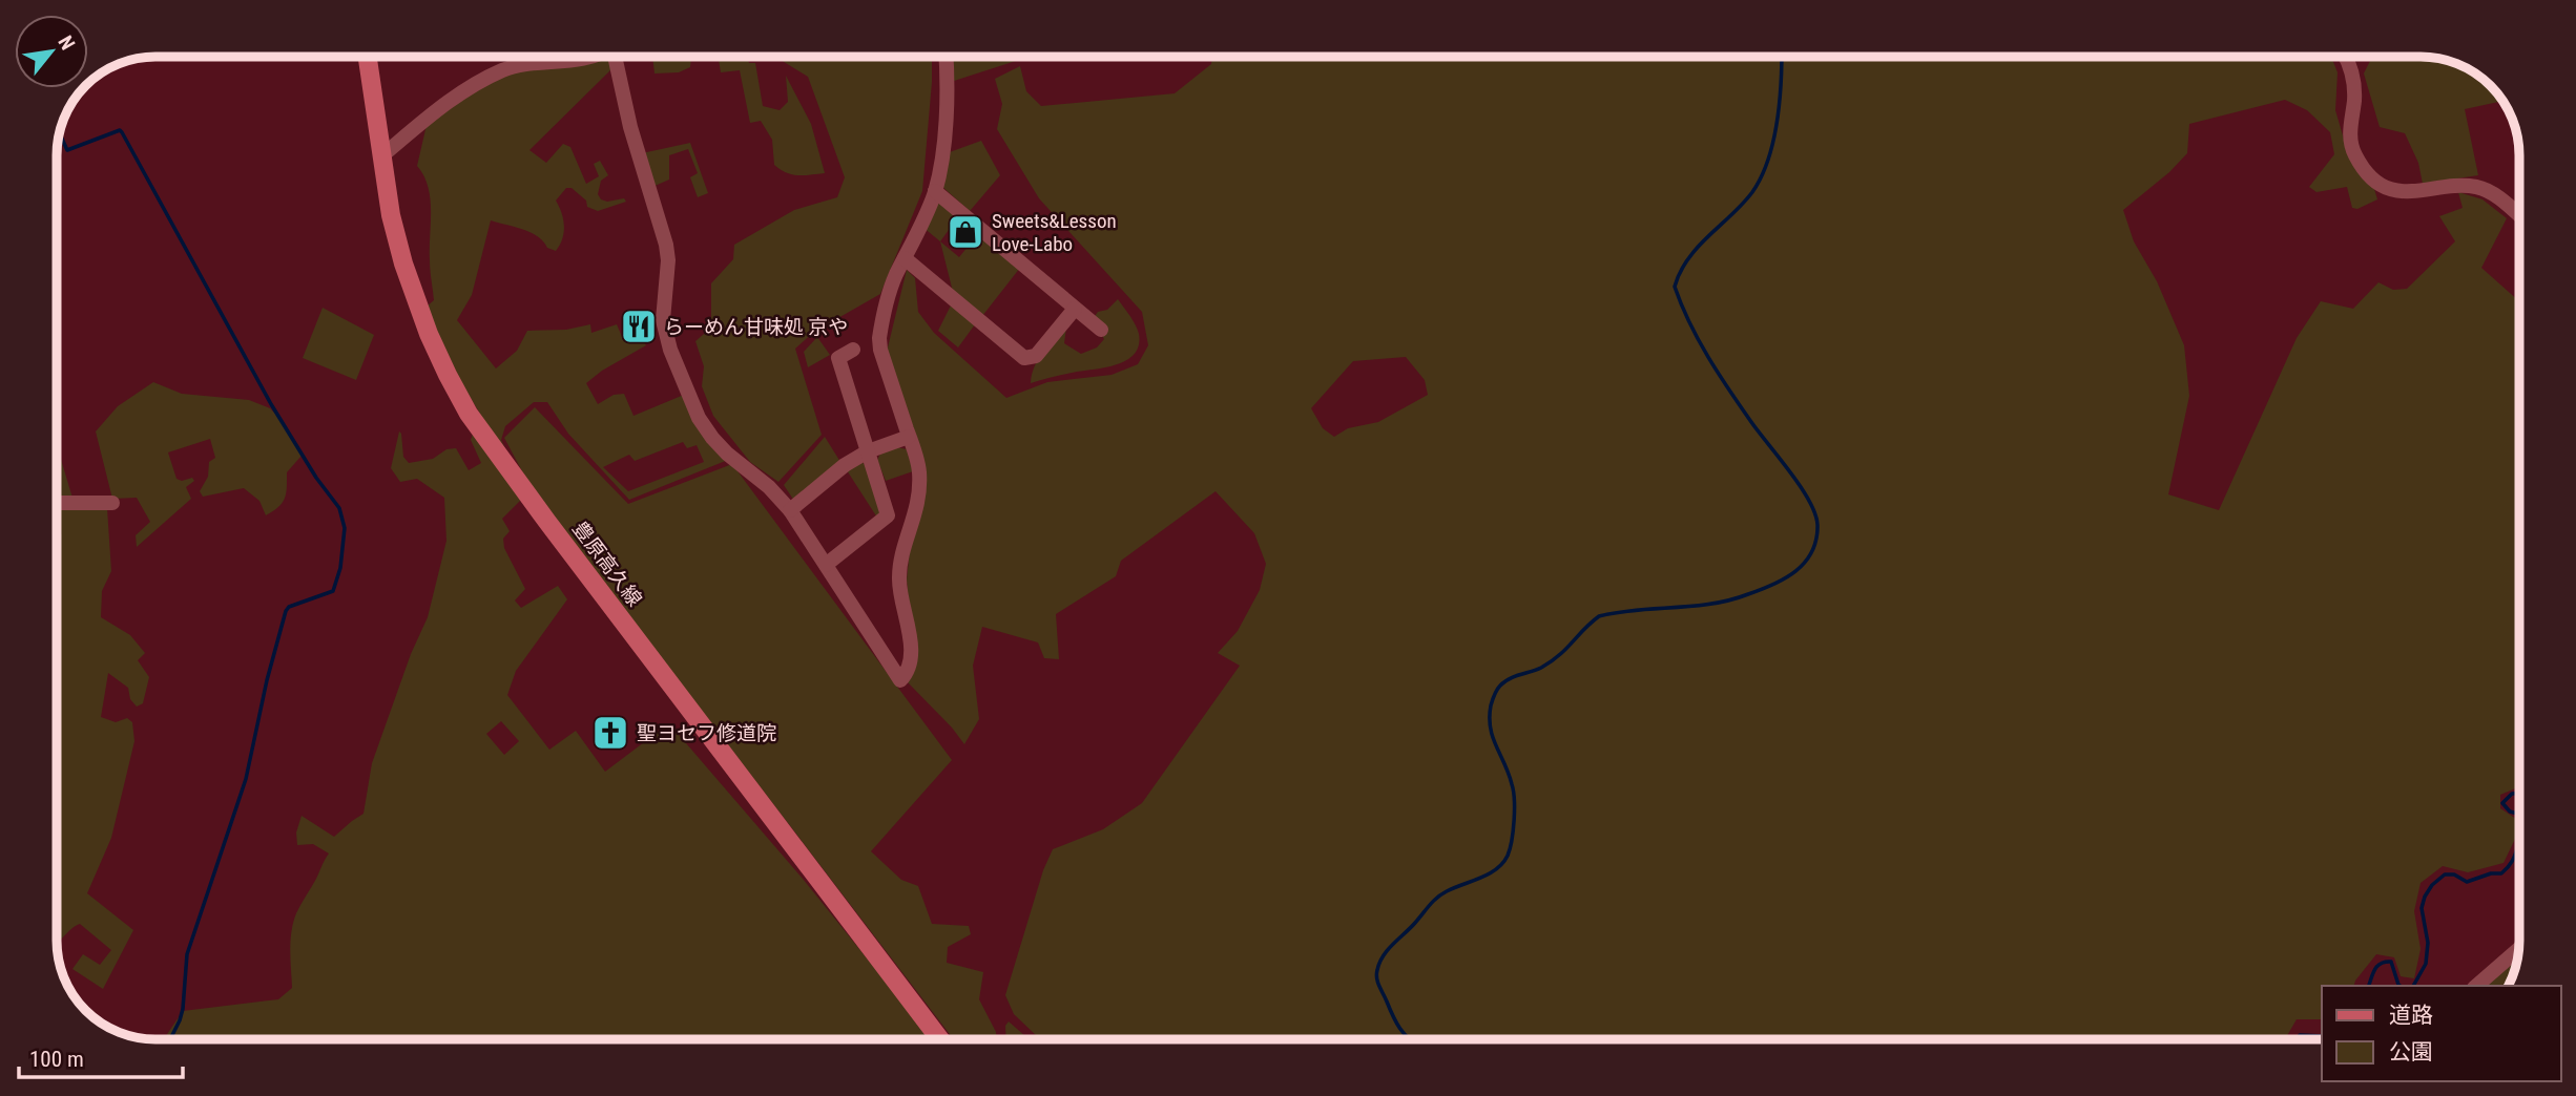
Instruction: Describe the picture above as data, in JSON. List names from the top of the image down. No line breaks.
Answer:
{"streets":{"main road":["豊原高久線"]},"places":{"shop":["Sweets&Lesson Love-Labo"],"restaurant":["らーめん甘味処 京や"],"church":["聖ヨセフ修道院"]},"legend":["道路","公園"],"scale_bar":"100 m","north":"top right"}
